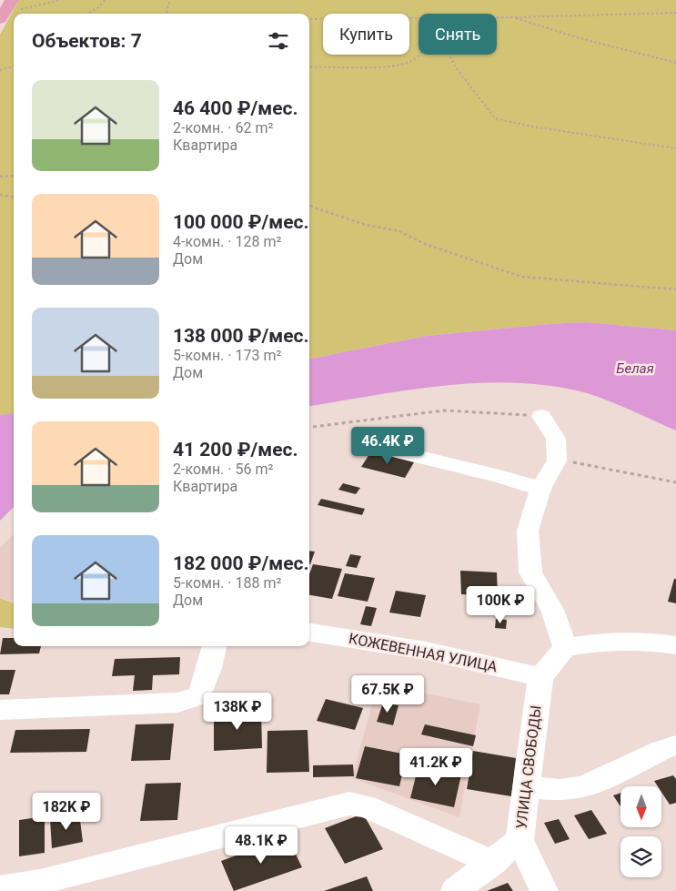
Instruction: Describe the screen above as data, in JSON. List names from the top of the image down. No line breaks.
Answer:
{"streets":{"street":["КОЖЕВЕННАЯ УЛИЦА","УЛИЦА СВОБОДЫ"]},"crossings":[["КОЖЕВЕННАЯ УЛИЦА","УЛИЦА СВОБОДЫ"]],"water":["Белая"],"north":"bottom","page":{"chip":["Купить","Снять"],"heading":"Объектов: 7","list":[{"name":"46 400 ₽/мес.","note":"2-комн. · 62 m² · Квартира"},{"name":"100 000 ₽/мес.","note":"4-комн. · 128 m² · Дом"},{"name":"138 000 ₽/мес.","note":"5-комн. · 173 m² · Дом"},{"name":"41 200 ₽/мес.","note":"2-комн. · 56 m² · Квартира"},{"name":"182 000 ₽/мес.","note":"5-комн. · 188 m² · Дом"}],"price":["46.4K ₽","100K ₽","67.5K ₽","138K ₽","41.2K ₽","182K ₽","48.1K ₽"]}}
